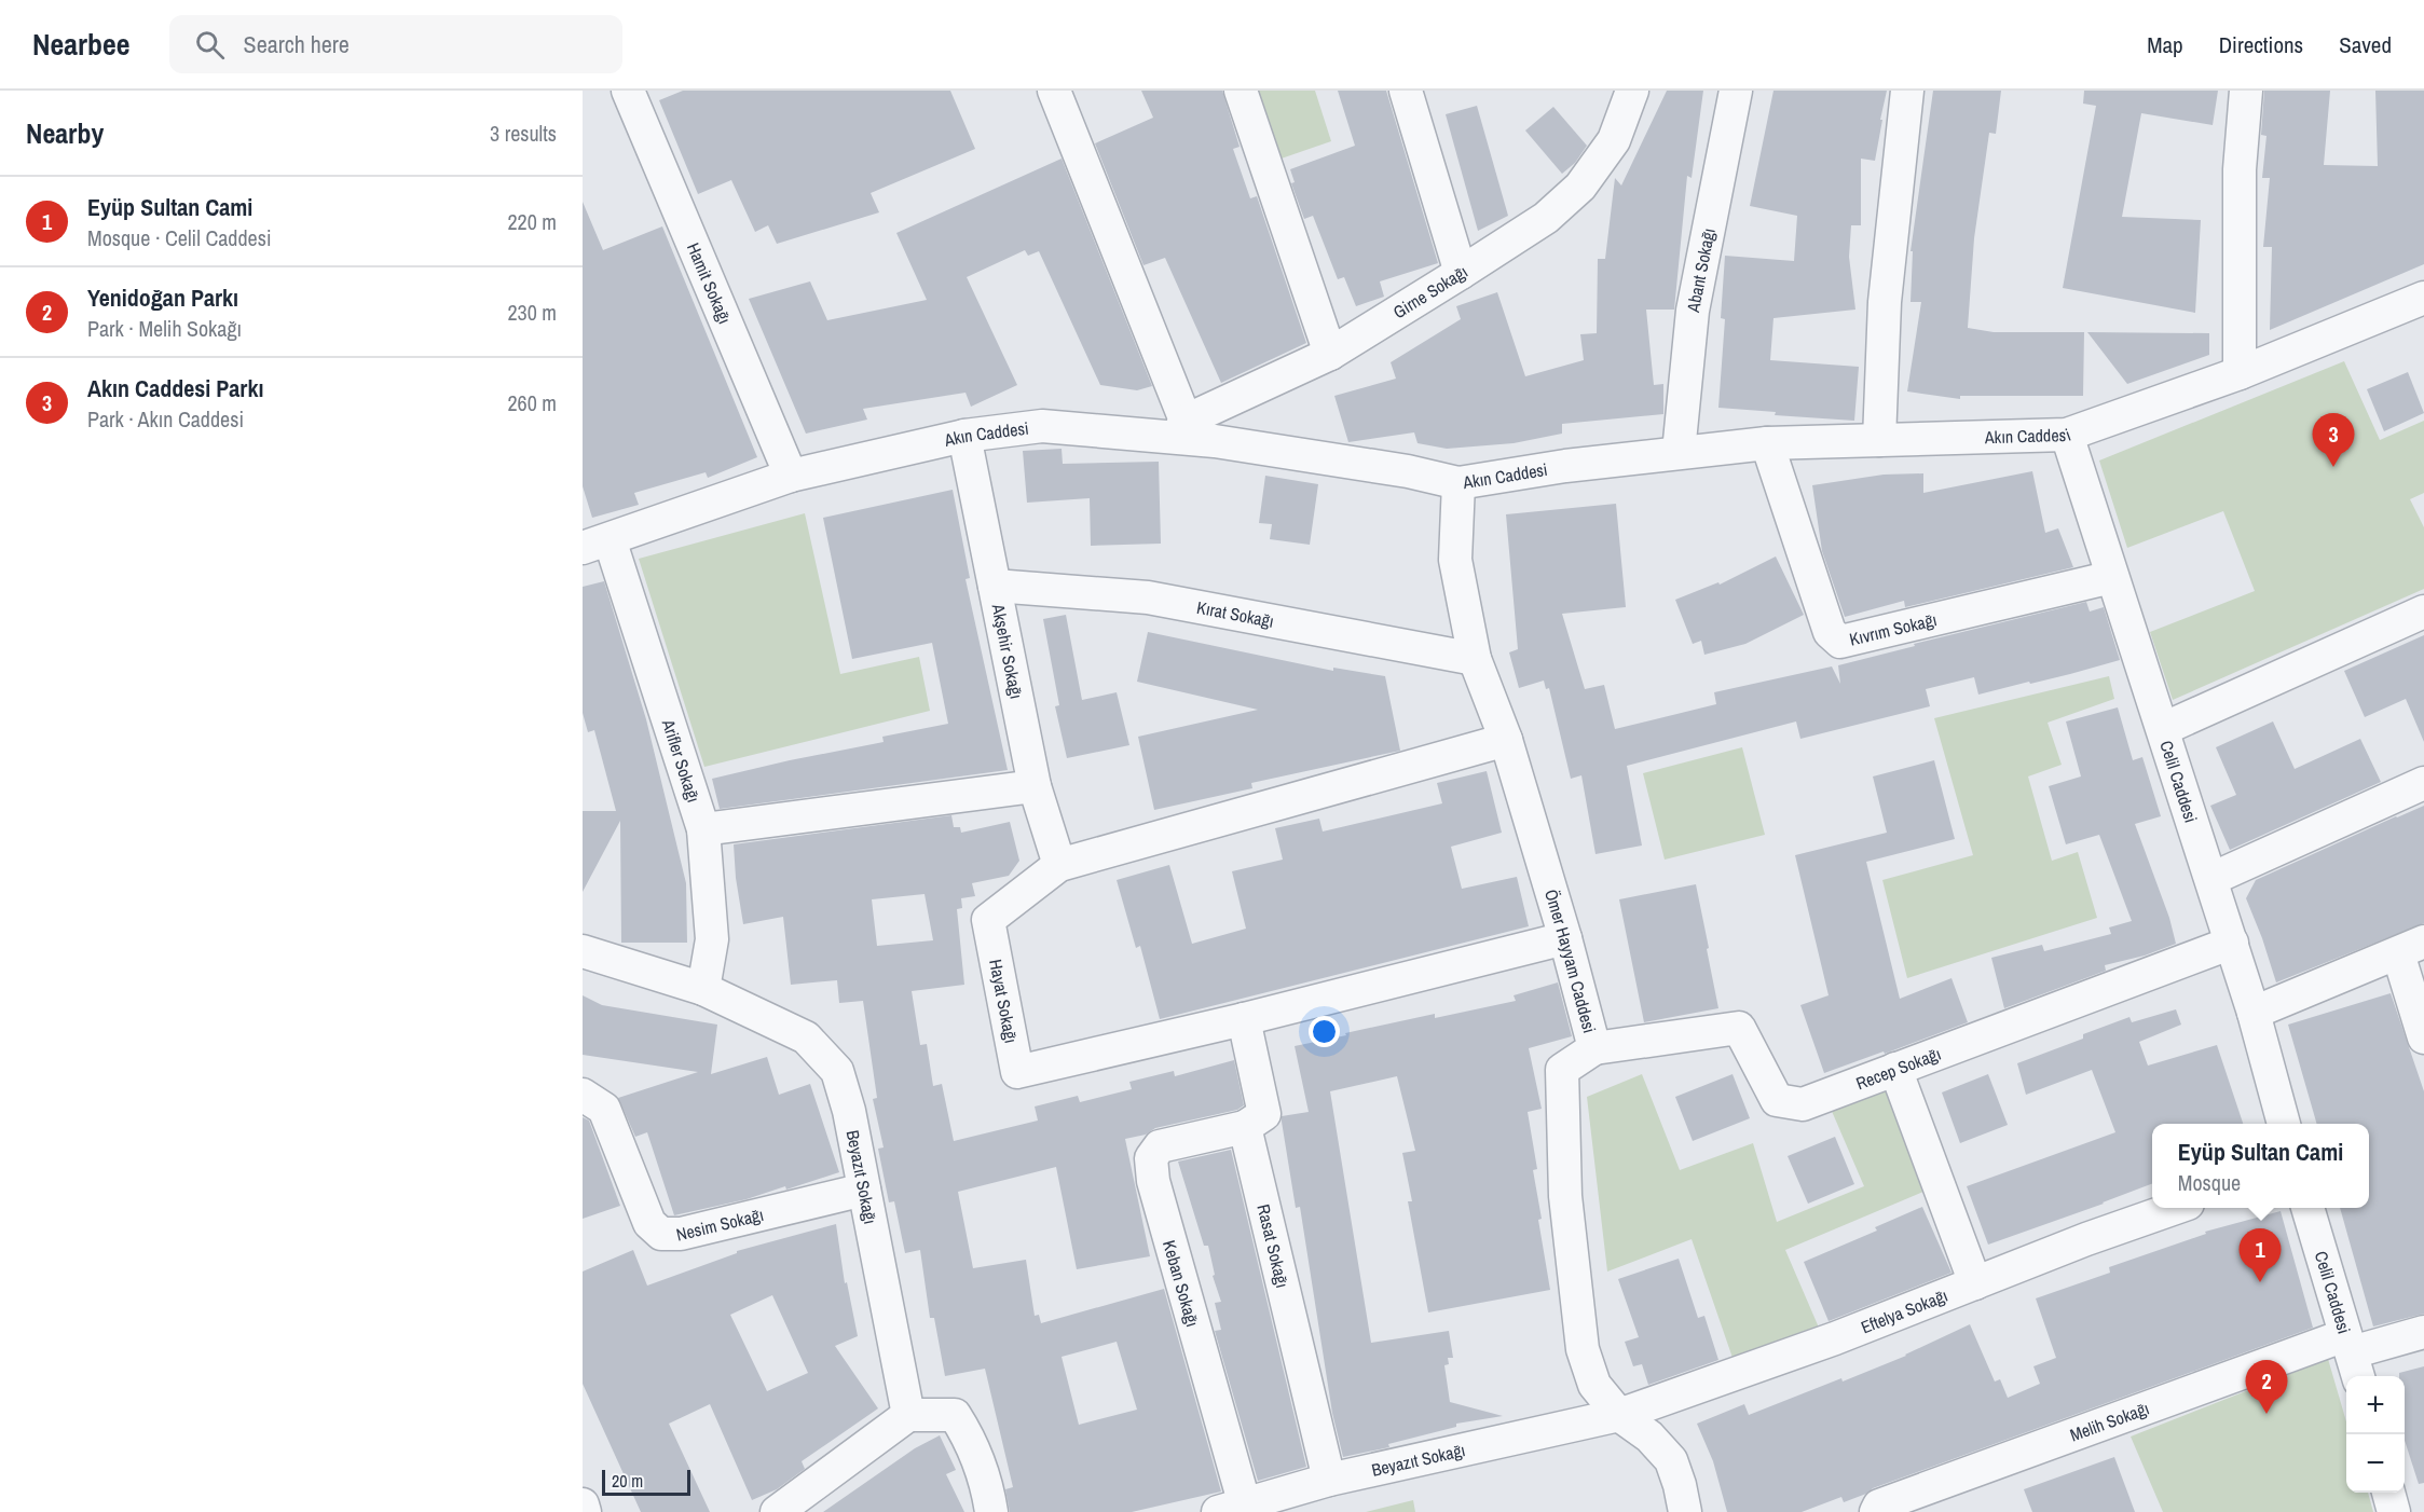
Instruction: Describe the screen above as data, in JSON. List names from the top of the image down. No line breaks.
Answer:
{"streets":{"street":["Abant Sokağı","Hamit Sokağı","Girne Sokağı","Akın Caddesi","Kırat Sokağı","Kıvrım Sokağı","Akşehir Sokağı","Arifler Sokağı","Celil Caddesi","Ömer Hayyam Caddesi","Hayat Sokağı","Recep Sokağı","Beyazıt Sokağı","Nesim Sokağı","Rasat Sokağı","Keban Sokağı","Eftelya Sokağı","Melih Sokağı"]},"crossings":[["Abant Sokağı","Akın Caddesi"],["Hamit Sokağı","Akın Caddesi"],["Girne Sokağı","Akın Caddesi"],["Akın Caddesi","Kıvrım Sokağı"],["Akın Caddesi","Akşehir Sokağı"],["Akın Caddesi","Arifler Sokağı"],["Akın Caddesi","Celil Caddesi"],["Akın Caddesi","Ömer Hayyam Caddesi"],["Kırat Sokağı","Akşehir Sokağı"],["Kırat Sokağı","Ömer Hayyam Caddesi"],["Kıvrım Sokağı","Celil Caddesi"],["Akşehir Sokağı","Hayat Sokağı"],["Arifler Sokağı","Beyazıt Sokağı"],["Celil Caddesi","Recep Sokağı"],["Celil Caddesi","Melih Sokağı"],["Ömer Hayyam Caddesi","Hayat Sokağı"],["Ömer Hayyam Caddesi","Recep Sokağı"],["Ömer Hayyam Caddesi","Beyazıt Sokağı"],["Ömer Hayyam Caddesi","Eftelya Sokağı"],["Beyazıt Sokağı","Nesim Sokağı"],["Beyazıt Sokağı","Rasat Sokağı"],["Beyazıt Sokağı","Keban Sokağı"],["Beyazıt Sokağı","Eftelya Sokağı"],["Rasat Sokağı","Keban Sokağı"]],"scale_bar":"20 m","page":{"header":"Nearbee","search":"Search here","nav":["Map","Directions","Saved"],"heading":["Nearby","3 results"],"list":[{"mark":"1","name":"Eyüp Sultan Cami","note":"Mosque · Celil Caddesi","value":"220 m"},{"mark":"2","name":"Yenidoğan Parkı","note":"Park · Melih Sokağı","value":"230 m"},{"mark":"3","name":"Akın Caddesi Parkı","note":"Park · Akın Caddesi","value":"260 m"}],"pins":["3","1","2"],"popup":["Eyüp Sultan Cami","Mosque"],"map_buttons":["+","−"],"scale":"20 m"}}
